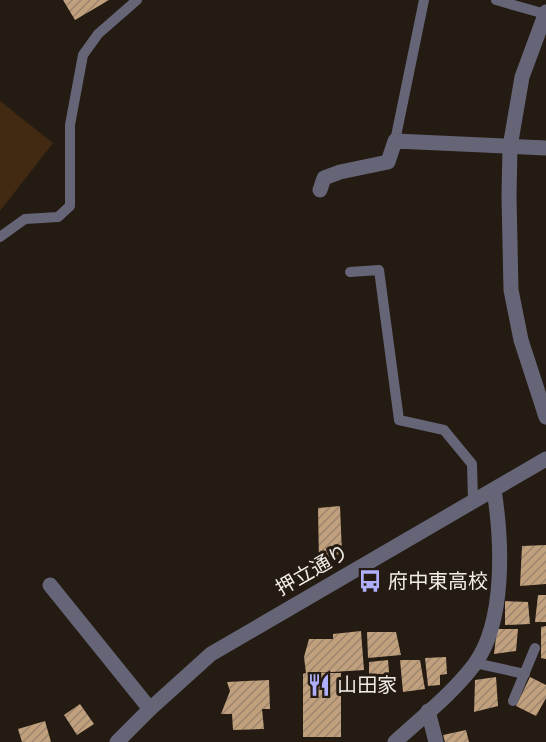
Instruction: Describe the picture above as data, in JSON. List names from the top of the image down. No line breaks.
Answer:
{"streets":{"street":["押立通り"]},"places":{"bus stop":["府中東高校"],"restaurant":["山田家"]}}
